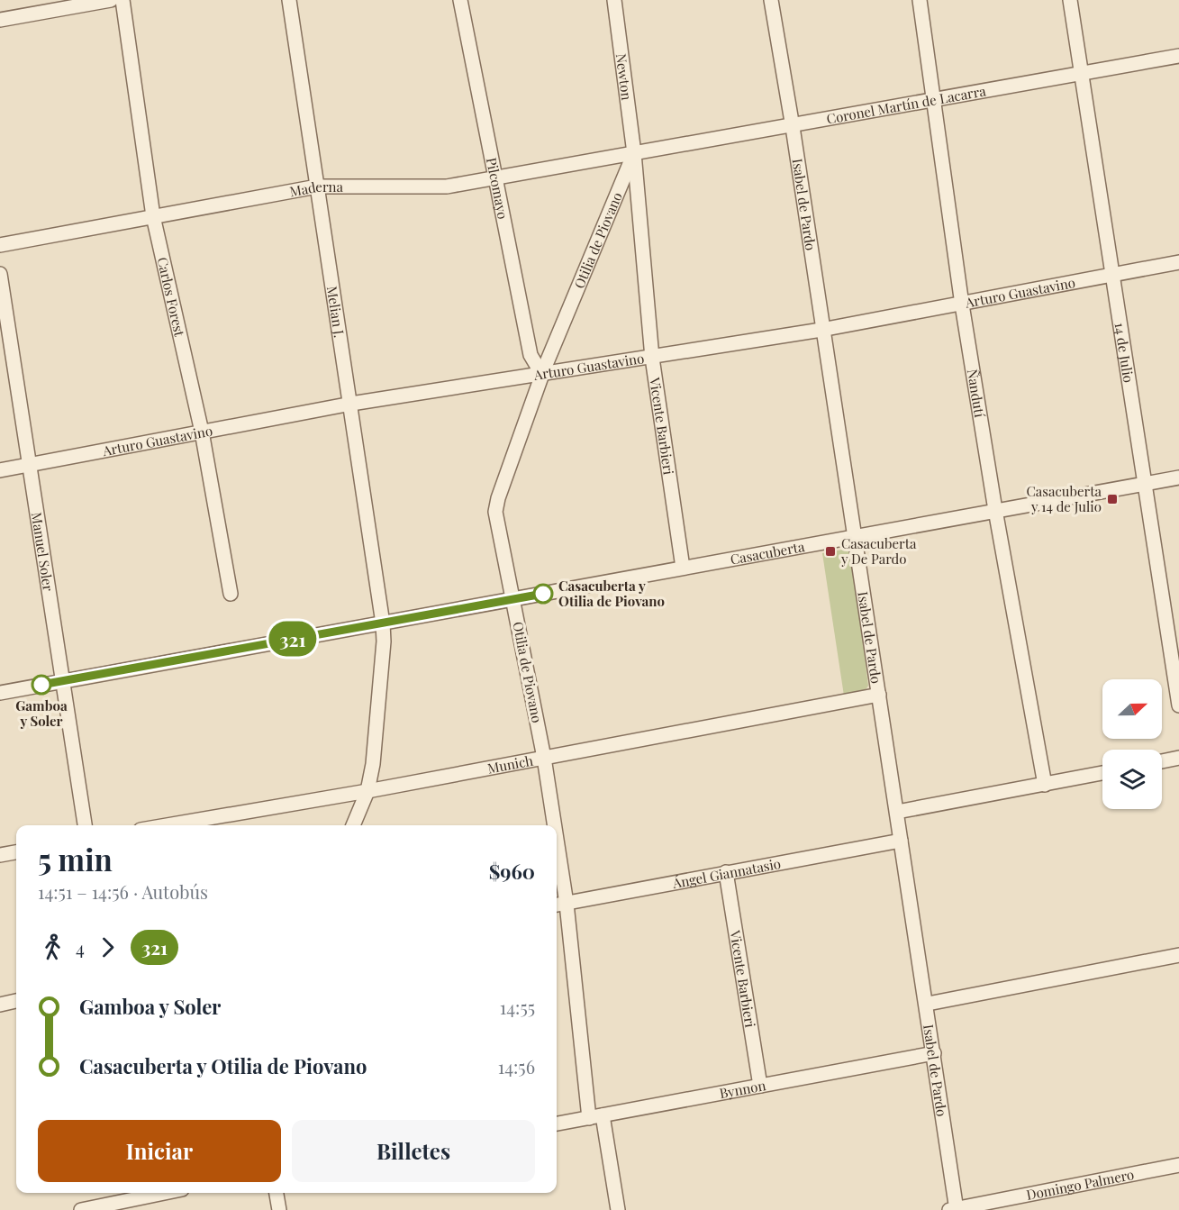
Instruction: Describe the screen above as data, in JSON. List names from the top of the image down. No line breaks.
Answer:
{"streets":{"street":["Newton","Coronel Martín de Lacarra","Maderna","Pilcomayo","Isabel de Pardo","Otilia de Piovano","Arturo Guastavino","Carlos Forest","Melian J.","14 de Julio","Ñandutí","Vicente Barbieri","Manuel Soler","Casacuberta","Munich","Ángel Giannatasio","Bynnon","Domingo Palmero"]},"crossings":[["Newton","Coronel Martín de Lacarra"],["Newton","Maderna"],["Newton","Otilia de Piovano"],["Newton","Vicente Barbieri"],["Coronel Martín de Lacarra","Maderna"],["Coronel Martín de Lacarra","Isabel de Pardo"],["Coronel Martín de Lacarra","Otilia de Piovano"],["Coronel Martín de Lacarra","14 de Julio"],["Coronel Martín de Lacarra","Ñandutí"],["Coronel Martín de Lacarra","Vicente Barbieri"],["Maderna","Pilcomayo"],["Maderna","Otilia de Piovano"],["Maderna","Carlos Forest"],["Maderna","Melian J."],["Maderna","Vicente Barbieri"],["Pilcomayo","Otilia de Piovano"],["Pilcomayo","Arturo Guastavino"],["Isabel de Pardo","Arturo Guastavino"],["Isabel de Pardo","Casacuberta"],["Isabel de Pardo","Munich"],["Isabel de Pardo","Ángel Giannatasio"],["Isabel de Pardo","Bynnon"],["Isabel de Pardo","Domingo Palmero"],["Otilia de Piovano","Arturo Guastavino"],["Otilia de Piovano","Vicente Barbieri"],["Otilia de Piovano","Casacuberta"],["Otilia de Piovano","Munich"],["Otilia de Piovano","Ángel Giannatasio"],["Otilia de Piovano","Bynnon"],["Arturo Guastavino","Carlos Forest"],["Arturo Guastavino","Melian J."],["Arturo Guastavino","14 de Julio"],["Arturo Guastavino","Ñandutí"],["Arturo Guastavino","Vicente Barbieri"],["Arturo Guastavino","Manuel Soler"],["Melian J.","Casacuberta"],["Melian J.","Munich"],["14 de Julio","Casacuberta"],["Ñandutí","Casacuberta"],["Vicente Barbieri","Casacuberta"],["Vicente Barbieri","Ángel Giannatasio"],["Vicente Barbieri","Bynnon"],["Manuel Soler","Casacuberta"]],"places":{"transit":["Casacuberta y 14 de Julio","Casacuberta y De Pardo"],"other":["Casacuberta y Otilia de Piovano","Gamboa y Soler"]},"lines":["bus line 321"],"north":"right","page":{"on_map":"321","heading":["5 min","14:51 – 14:56 · Autobús","$960"],"legs":["4","321"],"list":[{"name":"Gamboa y Soler","value":"14:55"},{"name":"Casacuberta y Otilia de Piovano","value":"14:56"}],"buttons":["Iniciar","Billetes"]}}
